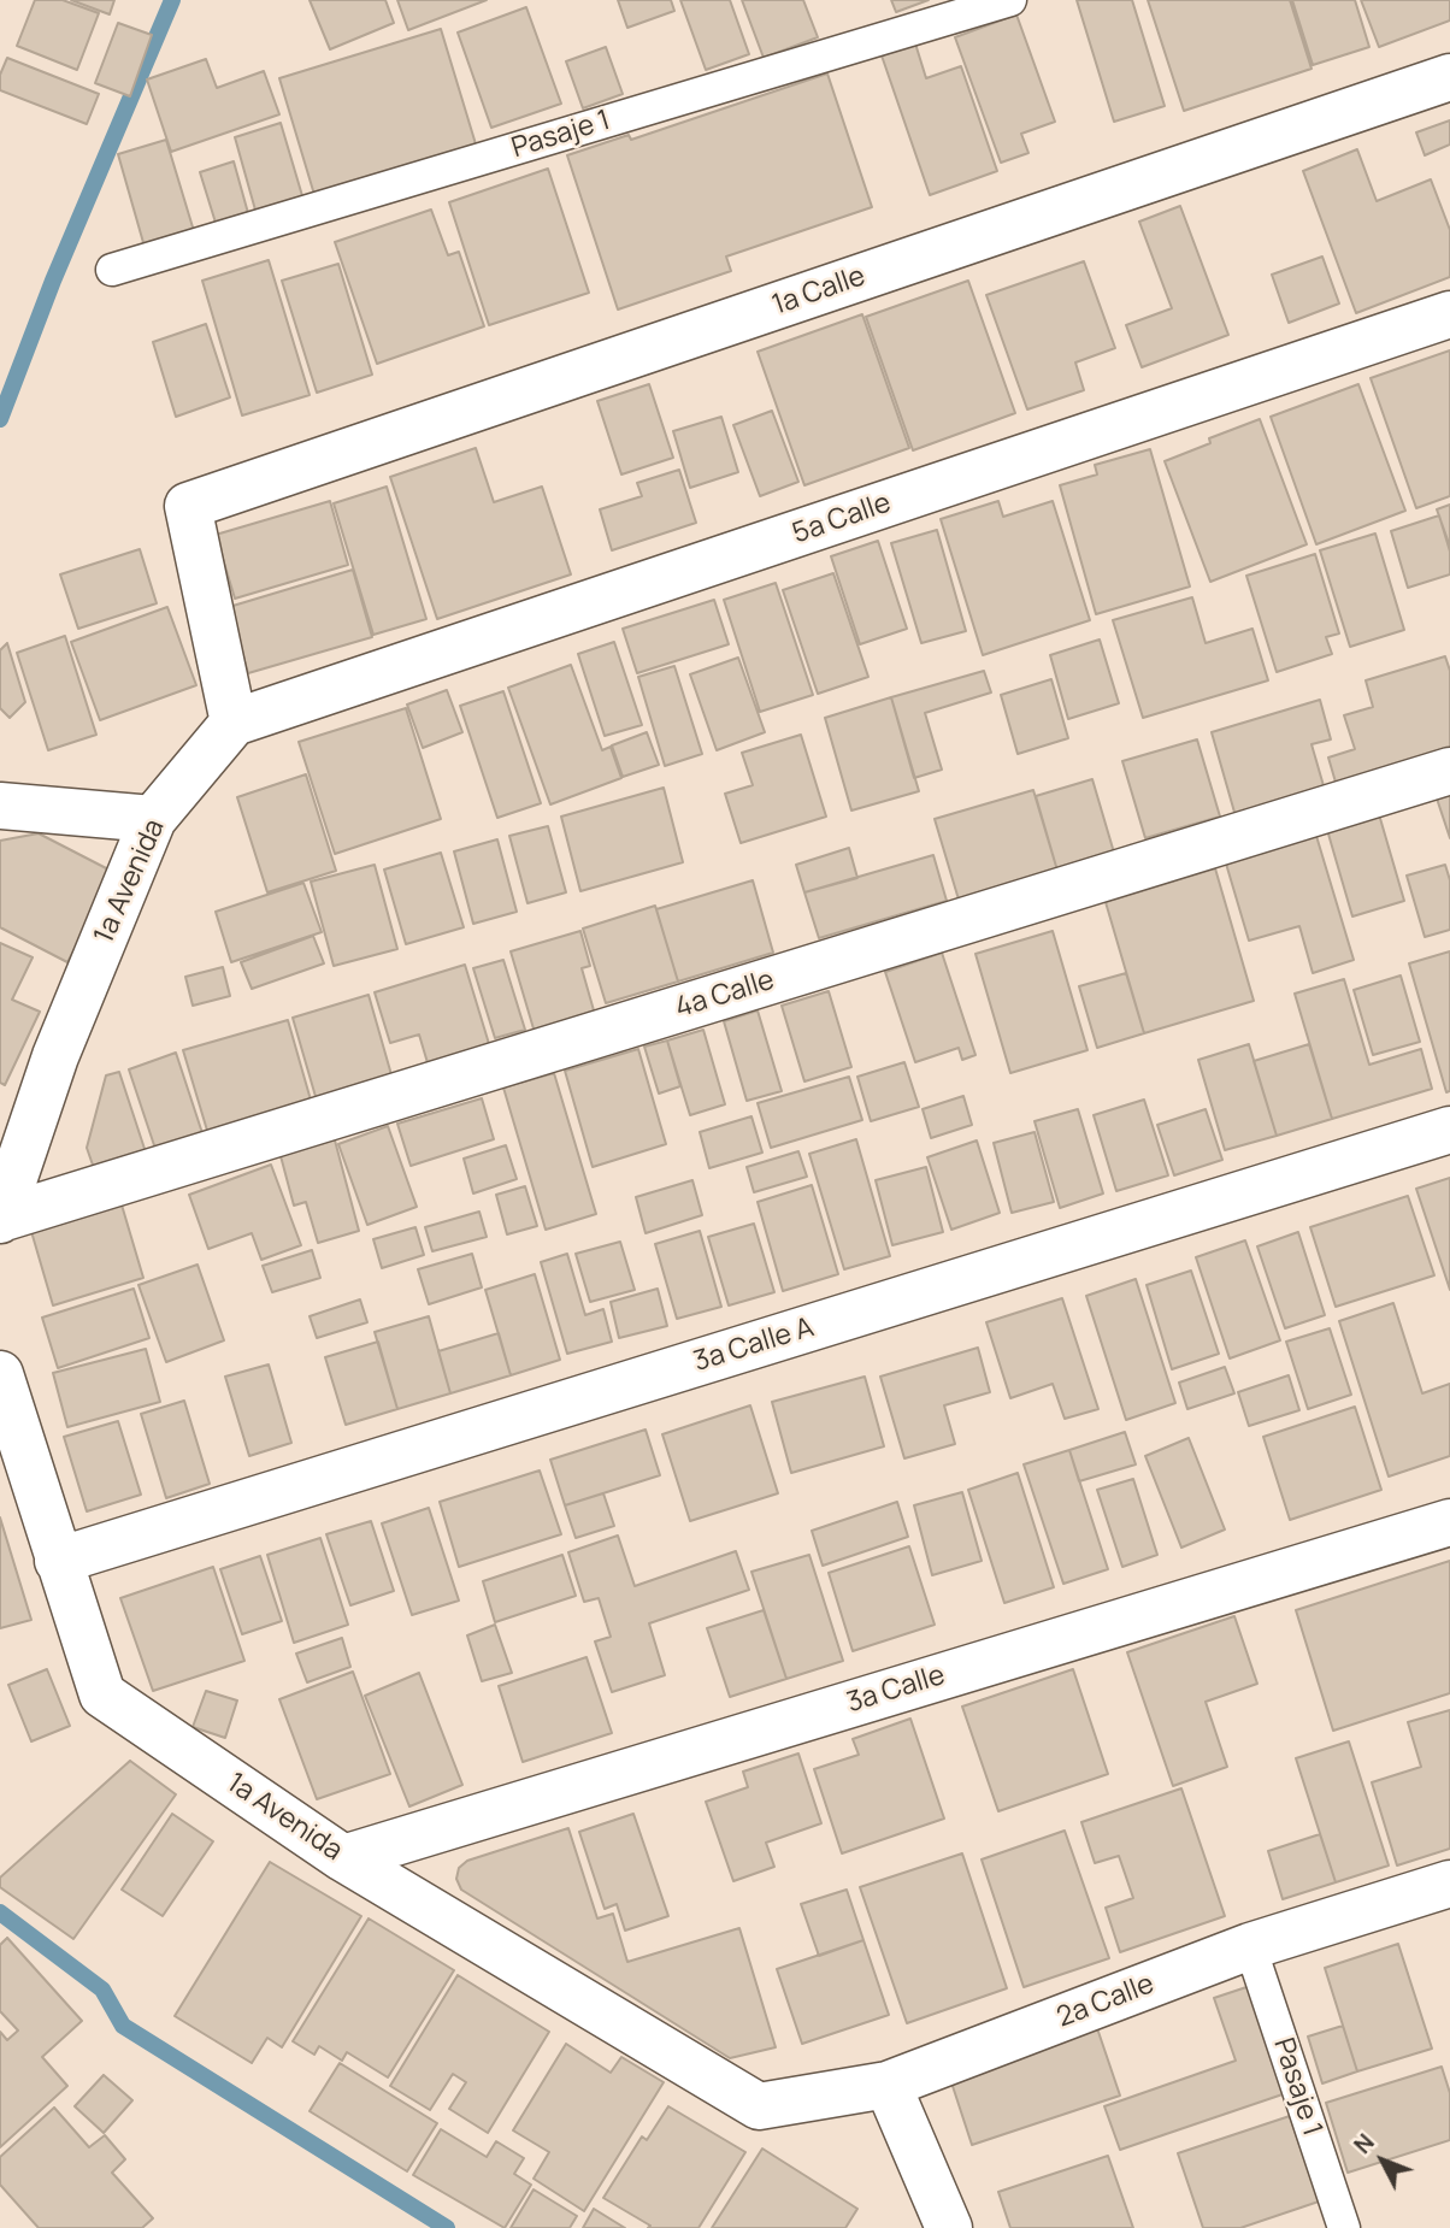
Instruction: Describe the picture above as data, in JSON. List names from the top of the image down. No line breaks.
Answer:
{"streets":{"street":["1a Calle","5a Calle","1a Avenida","4a Calle","3a Calle A","3a Calle","2a Calle"],"lane":["Pasaje 1"]},"crossings":[["Pasaje 1","2a Calle"],["1a Calle","5a Calle"],["1a Calle","1a Avenida"],["5a Calle","1a Avenida"],["1a Avenida","4a Calle"],["1a Avenida","3a Calle A"],["1a Avenida","3a Calle"],["1a Avenida","2a Calle"]],"north":"top left"}
